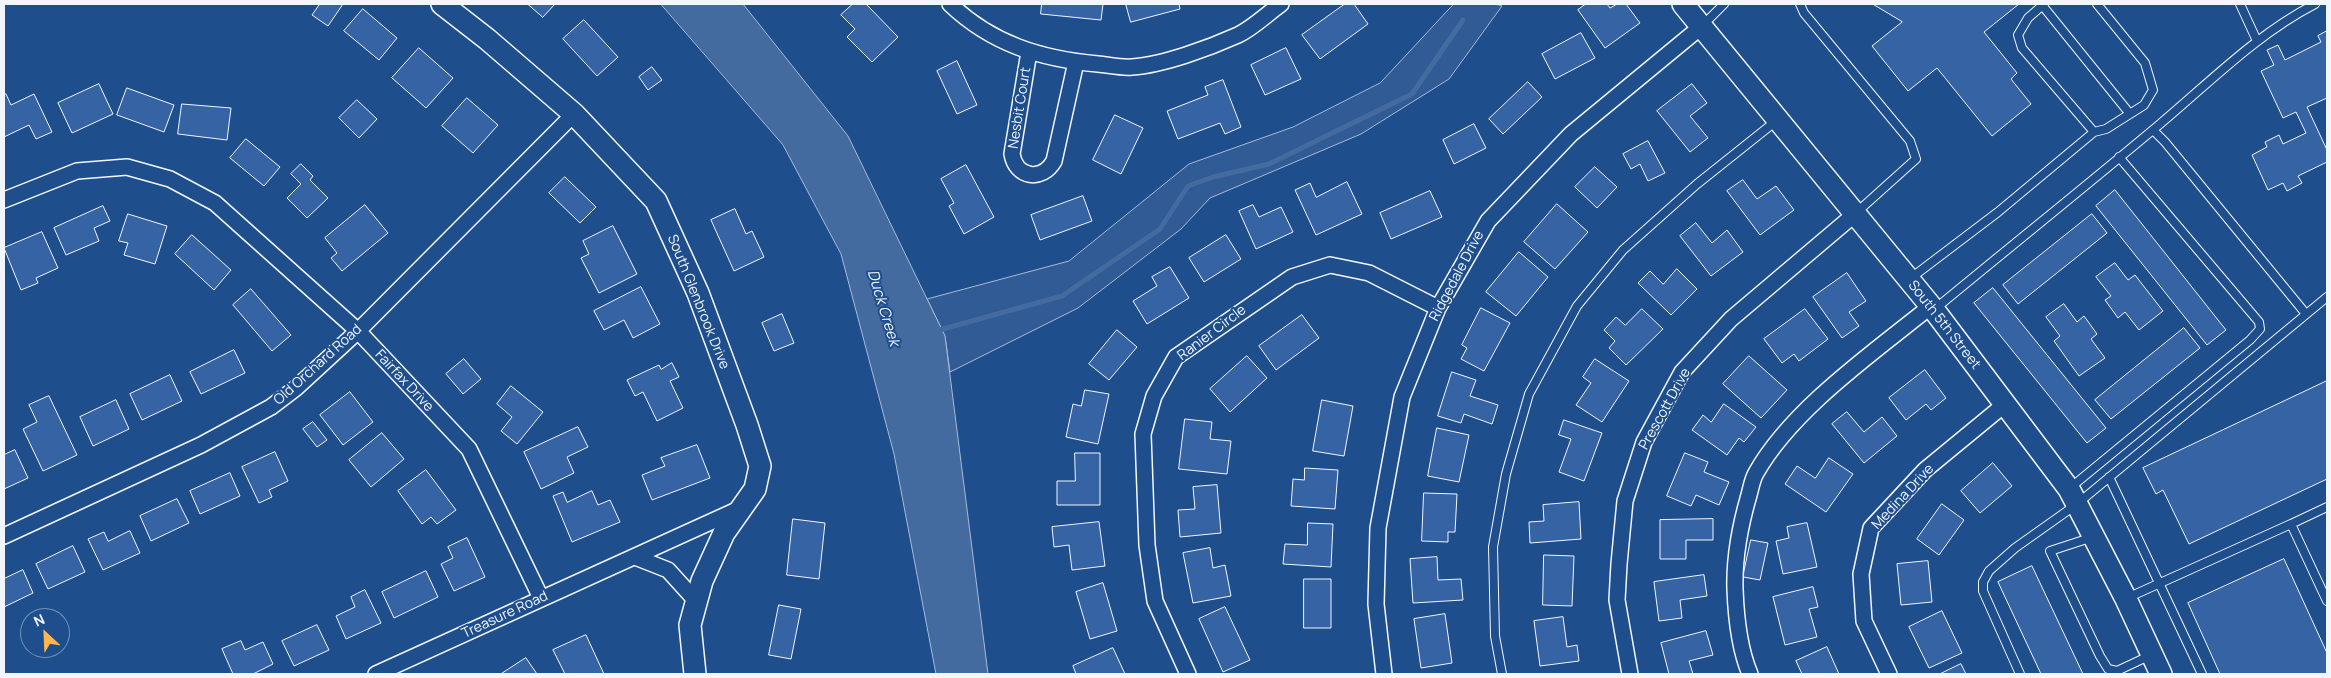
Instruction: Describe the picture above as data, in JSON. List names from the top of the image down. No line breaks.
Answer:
{"streets":{"street":["Nesbit Court","Ridgedale Drive","South Glenbrook Drive","South 5th Street","Ranier Circle","Old Orchard Road","Fairfax Drive","Prescott Drive","Medina Drive","Treasure Road"]},"crossings":[["Ridgedale Drive","South 5th Street"],["Ridgedale Drive","Ranier Circle"],["South Glenbrook Drive","Old Orchard Road"],["South Glenbrook Drive","Treasure Road"],["South 5th Street","Prescott Drive"],["South 5th Street","Medina Drive"],["Old Orchard Road","Fairfax Drive"],["Fairfax Drive","Treasure Road"]],"water":["Duck Creek"],"north":"top left"}
